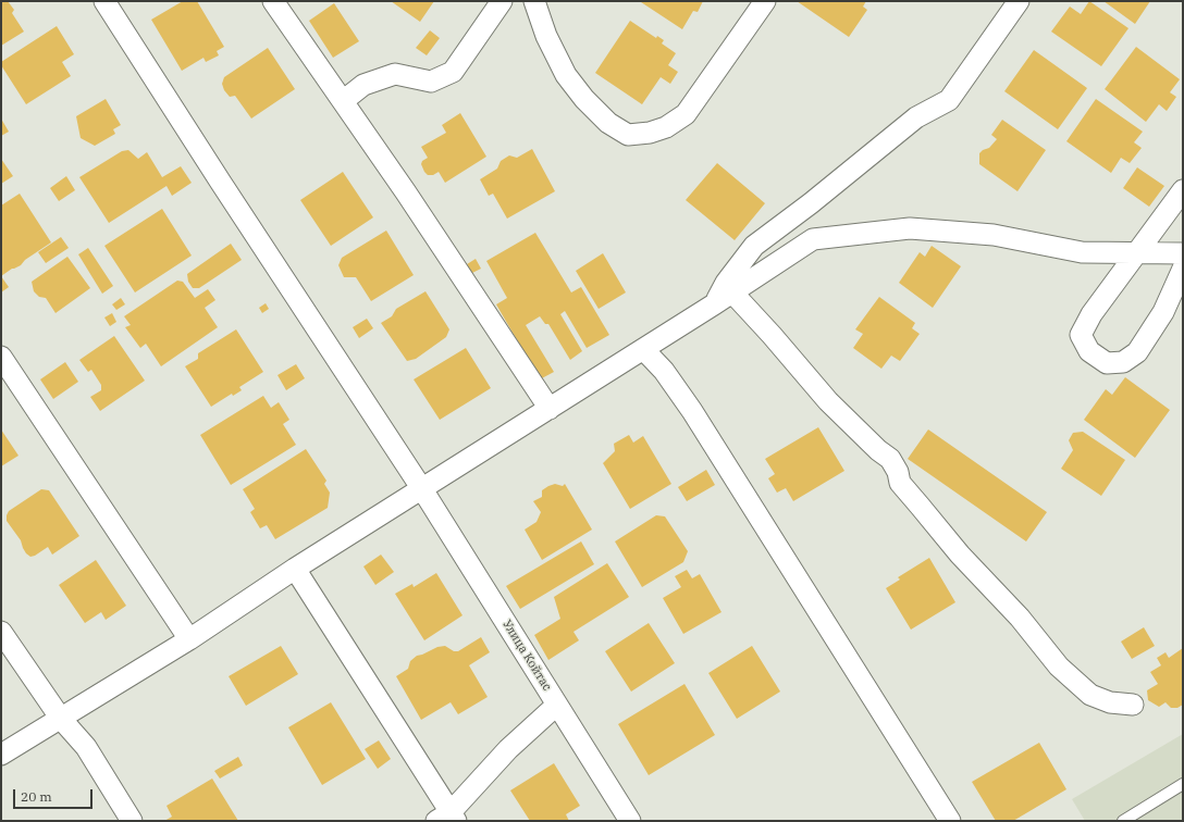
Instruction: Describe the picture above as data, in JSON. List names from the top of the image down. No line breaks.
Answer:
{"streets":{"street":["Улица Койтас"]},"scale_bar":"20 m"}
